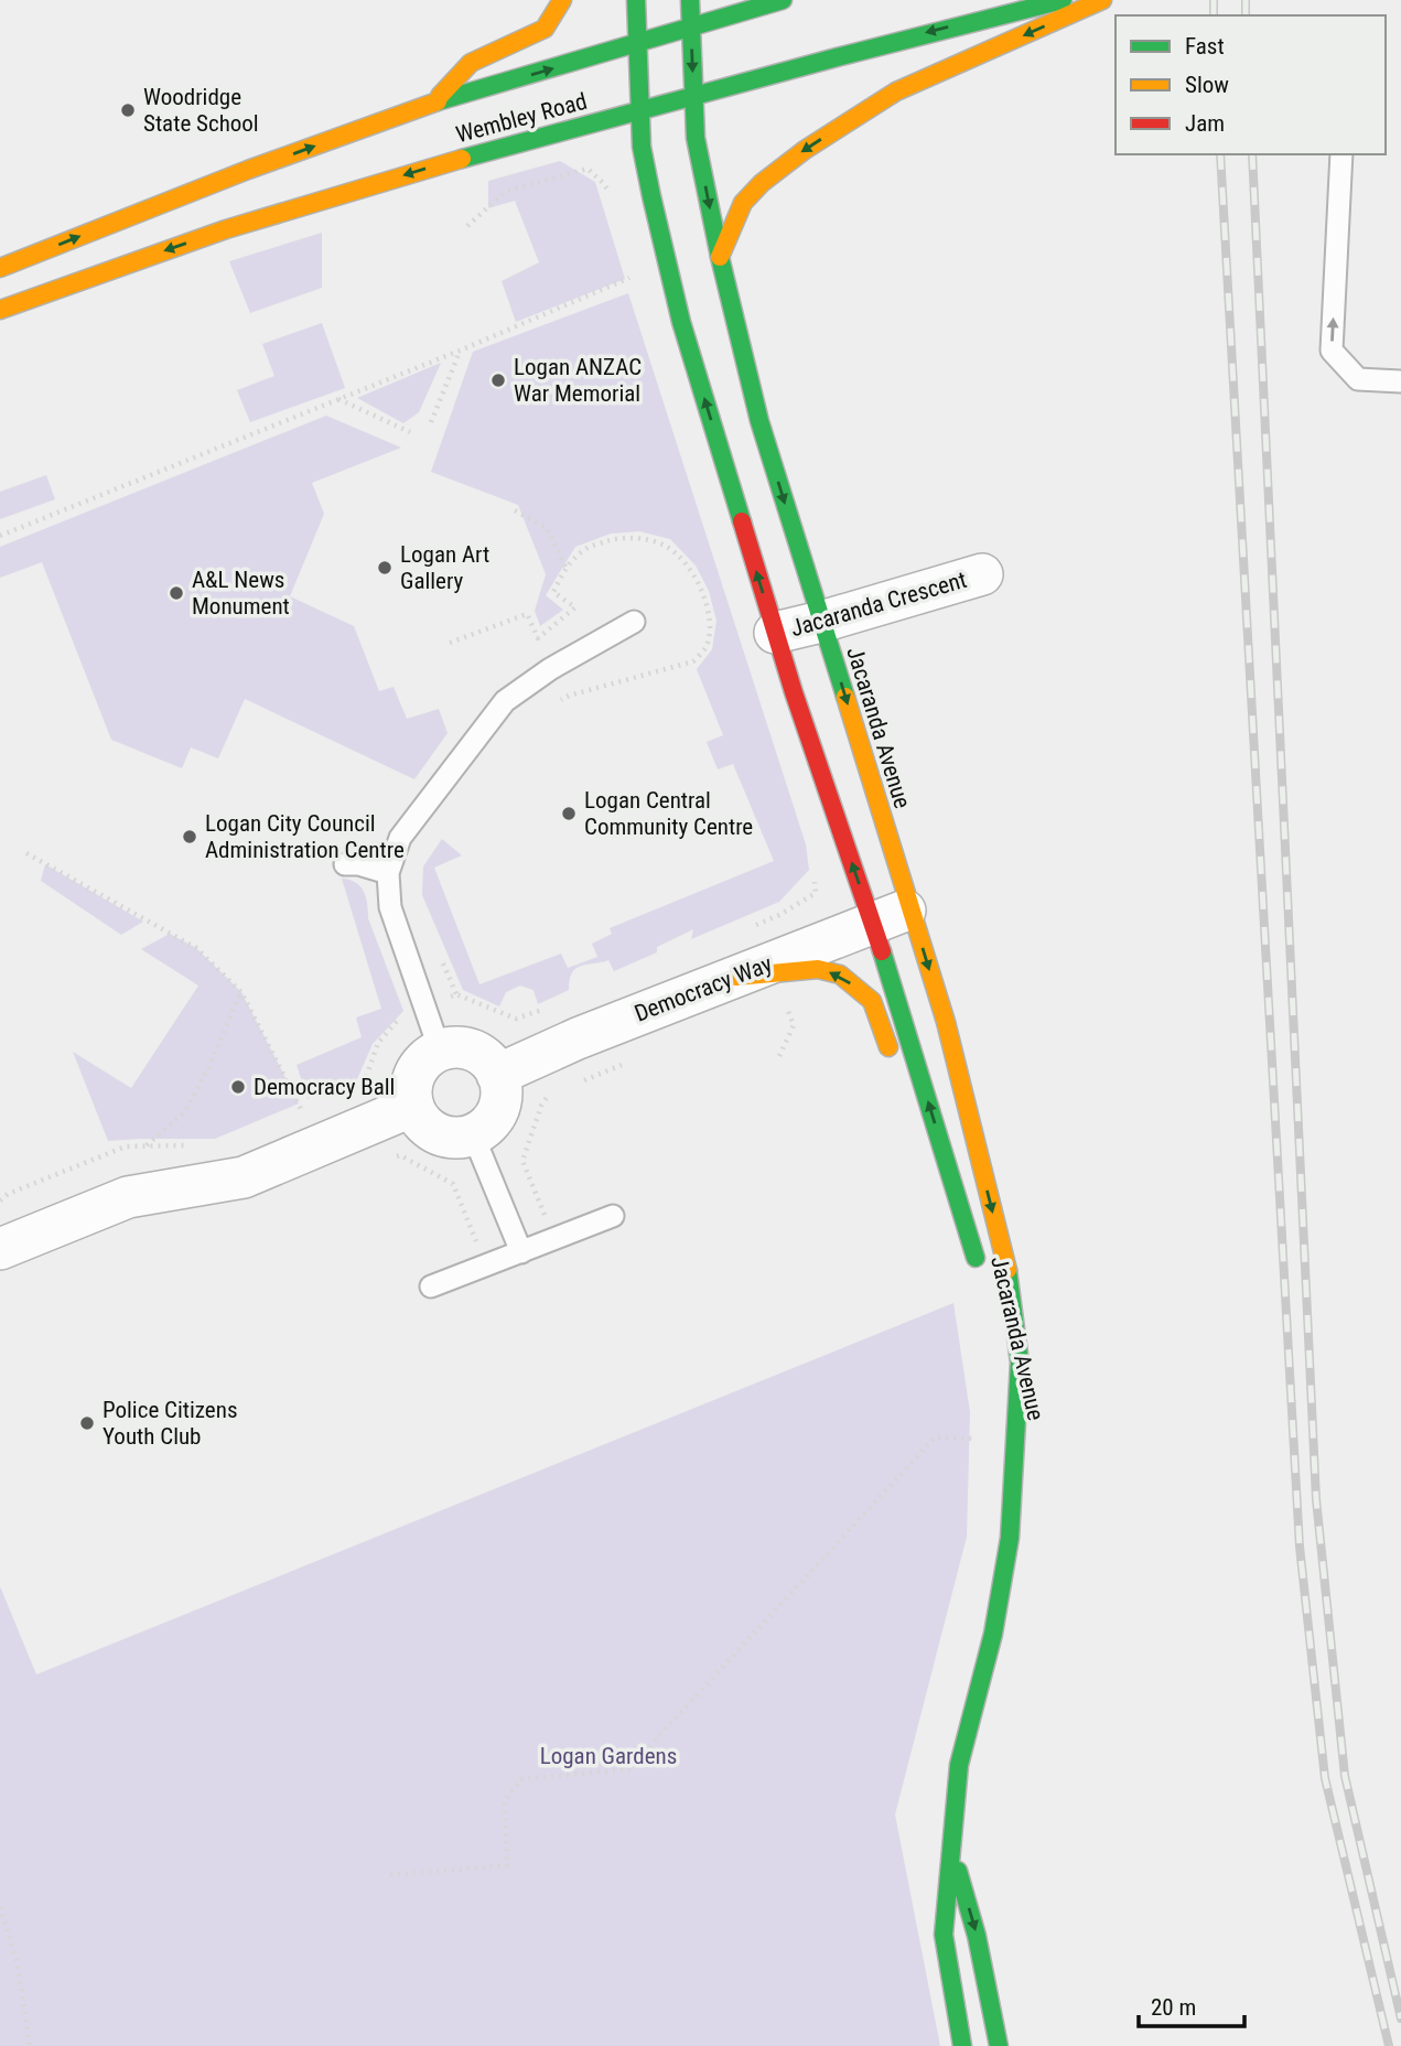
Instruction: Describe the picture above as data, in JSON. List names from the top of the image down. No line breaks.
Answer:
{"streets":{"street":["Wembley Road","Jacaranda Crescent","Jacaranda Avenue","Democracy Way"]},"crossings":[["Wembley Road","Jacaranda Avenue"],["Jacaranda Crescent","Jacaranda Avenue"],["Jacaranda Avenue","Democracy Way"]],"parks":["Logan Gardens"],"places":["Woodridge State School","Logan ANZAC War Memorial","Logan Art Gallery","A&L News Monument","Logan Central Community Centre","Logan City Council Administration Centre","Democracy Ball","Police Citizens Youth Club"],"legend":["Fast","Slow","Jam"],"scale_bar":"20 m"}
